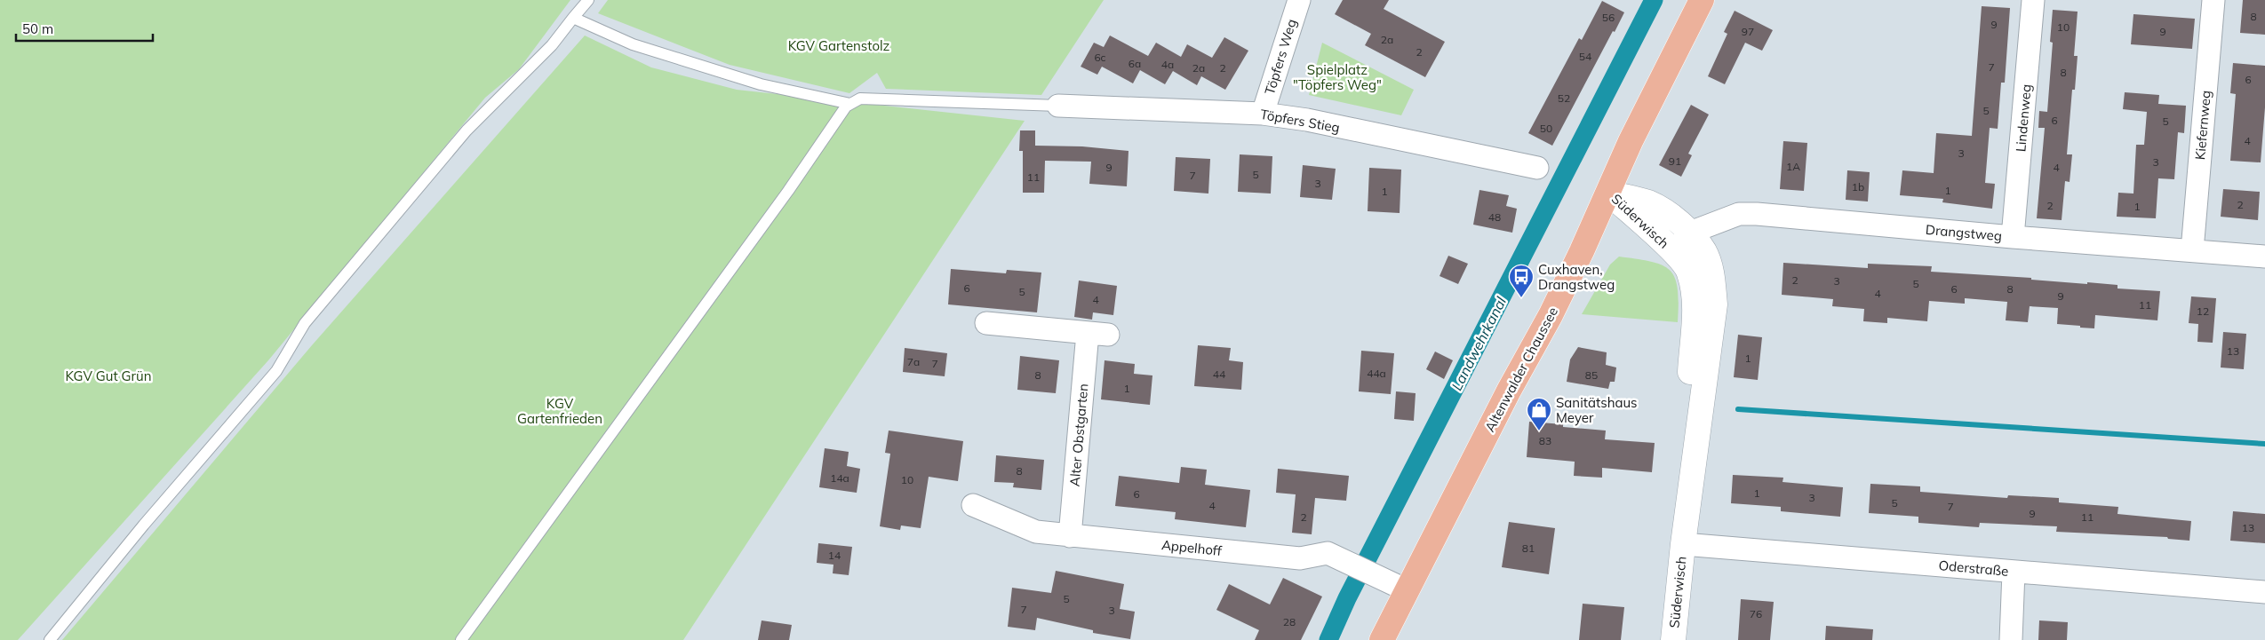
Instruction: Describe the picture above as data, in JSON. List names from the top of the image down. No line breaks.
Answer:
{"streets":{"main road":["Altenwalder Chaussee"],"street":["Töpfers Weg","Lindenweg","Töpfers Stieg","Kiefernweg","Süderwisch","Drangstweg","Alter Obstgarten","Appelhoff","Oderstraße"]},"crossings":[["Töpfers Weg","Töpfers Stieg"],["Lindenweg","Drangstweg"],["Kiefernweg","Drangstweg"],["Süderwisch","Drangstweg"],["Süderwisch","Altenwalder Chaussee"],["Süderwisch","Oderstraße"],["Altenwalder Chaussee","Appelhoff"],["Alter Obstgarten","Appelhoff"]],"water":["Landwehrkanal"],"parks":["KGV Gartenstolz","Spielplatz \"Töpfers Weg\"","KGV Gut Grün","KGV Gartenfrieden"],"places":{"bus stop":["Cuxhaven, Drangstweg"],"shop":["Sanitätshaus Meyer"]},"house_numbers":["8","56","9","10","97","9","2a","2","54","6c","6a","4a","7","2a","2","8","6","52","5","6","5","50","4","3","91","3","1A","9","4","5","7","11","3","1b","1","1","2","2","1","48","2","3","5","6","6","8","5","4","9","4","11","12","13","1","7a","7","44a","44","8","85","1","83","8","14a","10","1","6","3","5","4","7","9","2","11","13","81","14","5","7","3","76","28"],"scale_bar":"50 m"}
